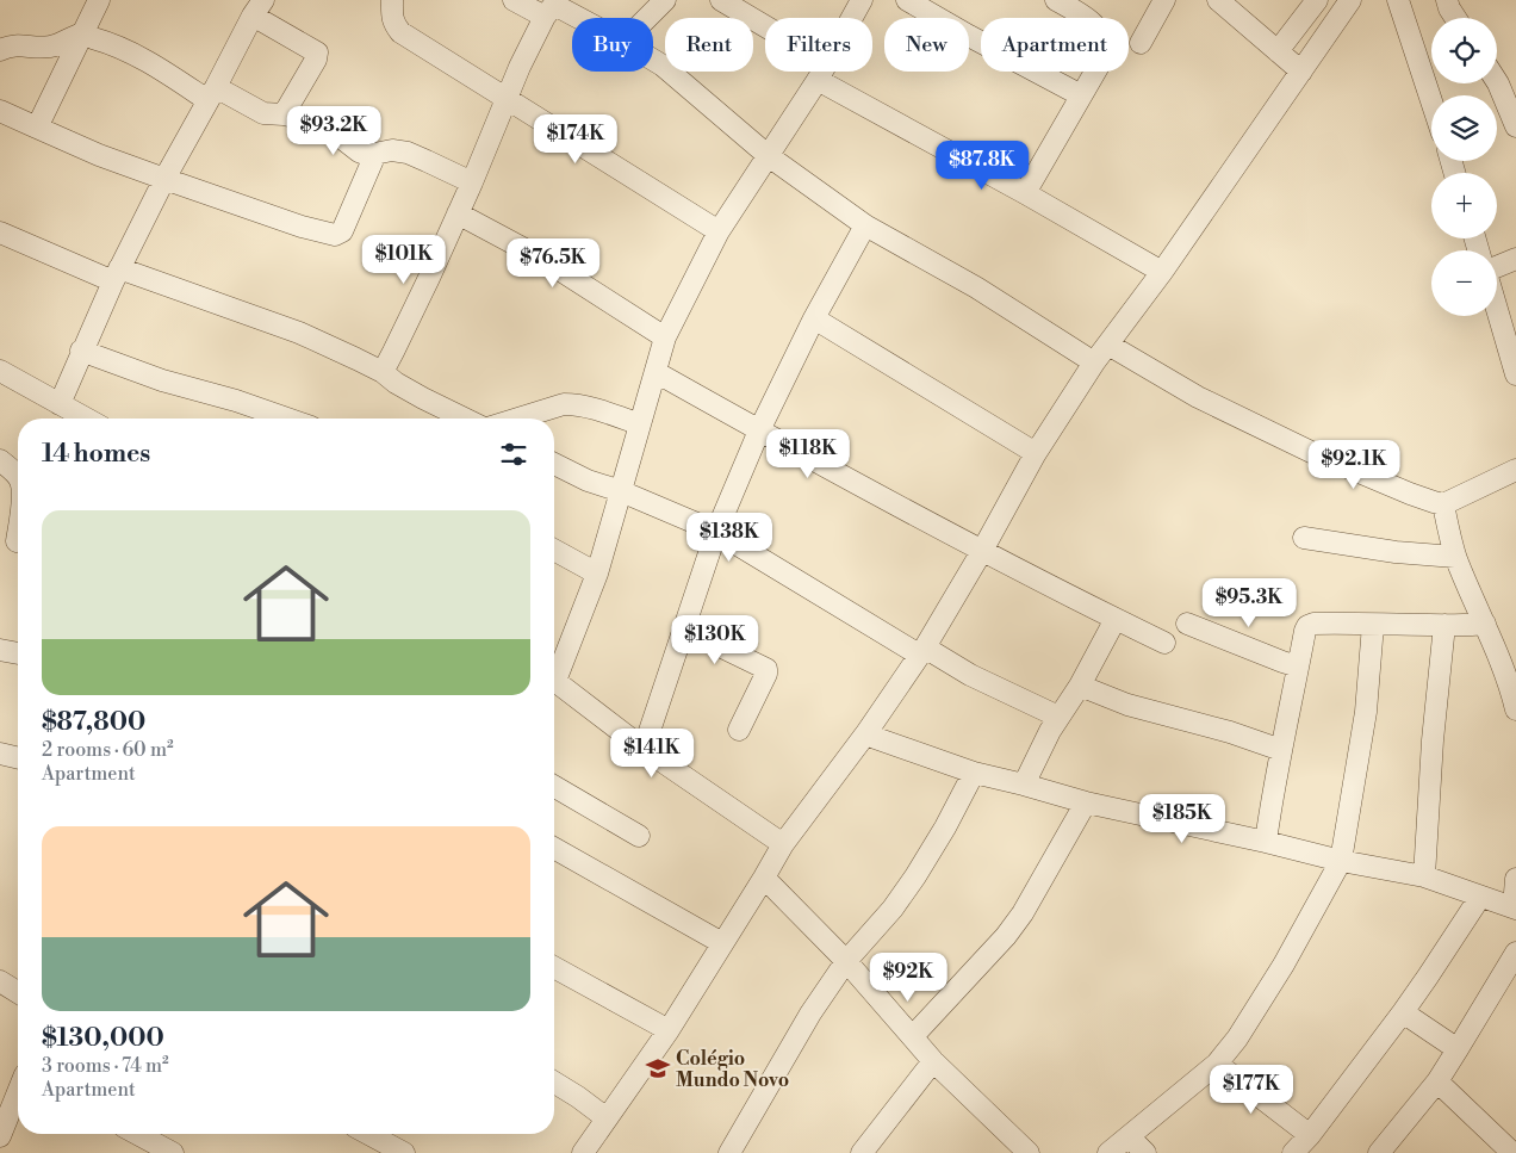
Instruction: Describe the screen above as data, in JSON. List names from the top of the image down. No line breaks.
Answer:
{"places":{"school or university":["Colégio Mundo Novo"]},"page":{"map_buttons":["+","−"],"chip":["Buy","Rent","Filters","New","Apartment"],"price":["$93.2K","$174K","$87.8K","$101K","$76.5K","$118K","$92.1K","$138K","$95.3K","$130K","$141K","$185K","$92K","$177K"],"heading":"14 homes","list":[{"name":"$87,800","note":"2 rooms · 60 m² · Apartment"},{"name":"$130,000","note":"3 rooms · 74 m² · Apartment"}]}}
